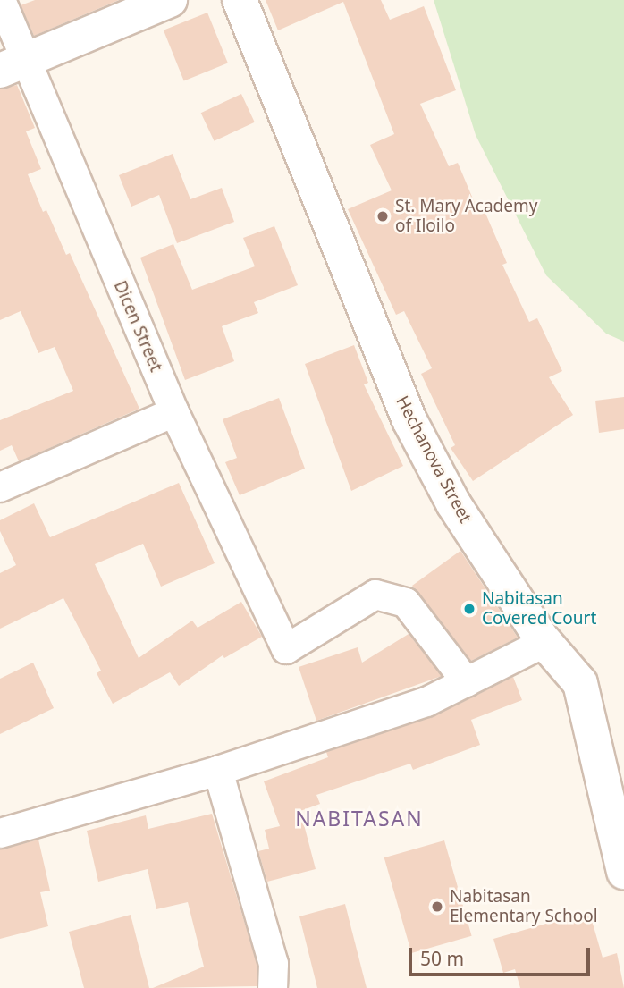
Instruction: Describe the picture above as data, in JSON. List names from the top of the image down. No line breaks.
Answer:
{"streets":{"main road":["Hechanova Street"],"street":["Dicen Street"]},"districts":["NABITASAN"],"places":["St. Mary Academy of Iloilo","Nabitasan Covered Court","Nabitasan Elementary School"],"scale_bar":"50 m"}
